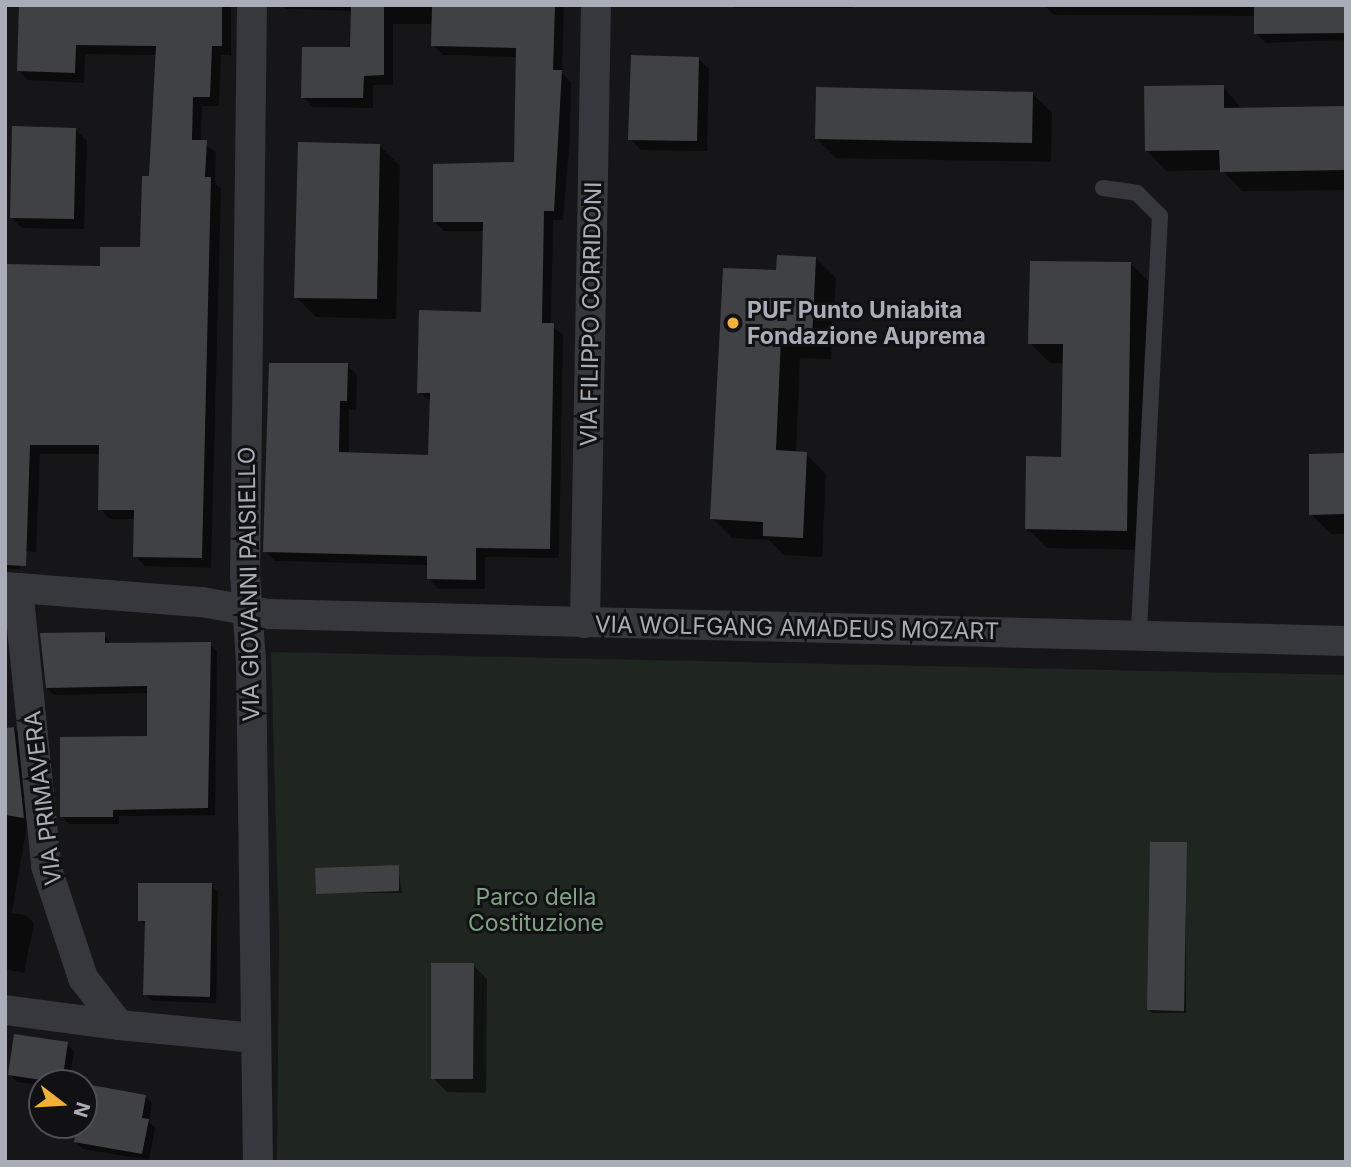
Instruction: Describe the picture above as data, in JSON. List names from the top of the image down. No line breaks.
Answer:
{"streets":{"street":["VIA FILIPPO CORRIDONI","VIA GIOVANNI PAISIELLO","VIA WOLFGANG AMADEUS MOZART","VIA PRIMAVERA"]},"crossings":[["VIA FILIPPO CORRIDONI","VIA WOLFGANG AMADEUS MOZART"],["VIA GIOVANNI PAISIELLO","VIA WOLFGANG AMADEUS MOZART"],["VIA WOLFGANG AMADEUS MOZART","VIA PRIMAVERA"]],"parks":["Parco della Costituzione"],"places":["PUF Punto Uniabita Fondazione Auprema"],"north":"right"}
